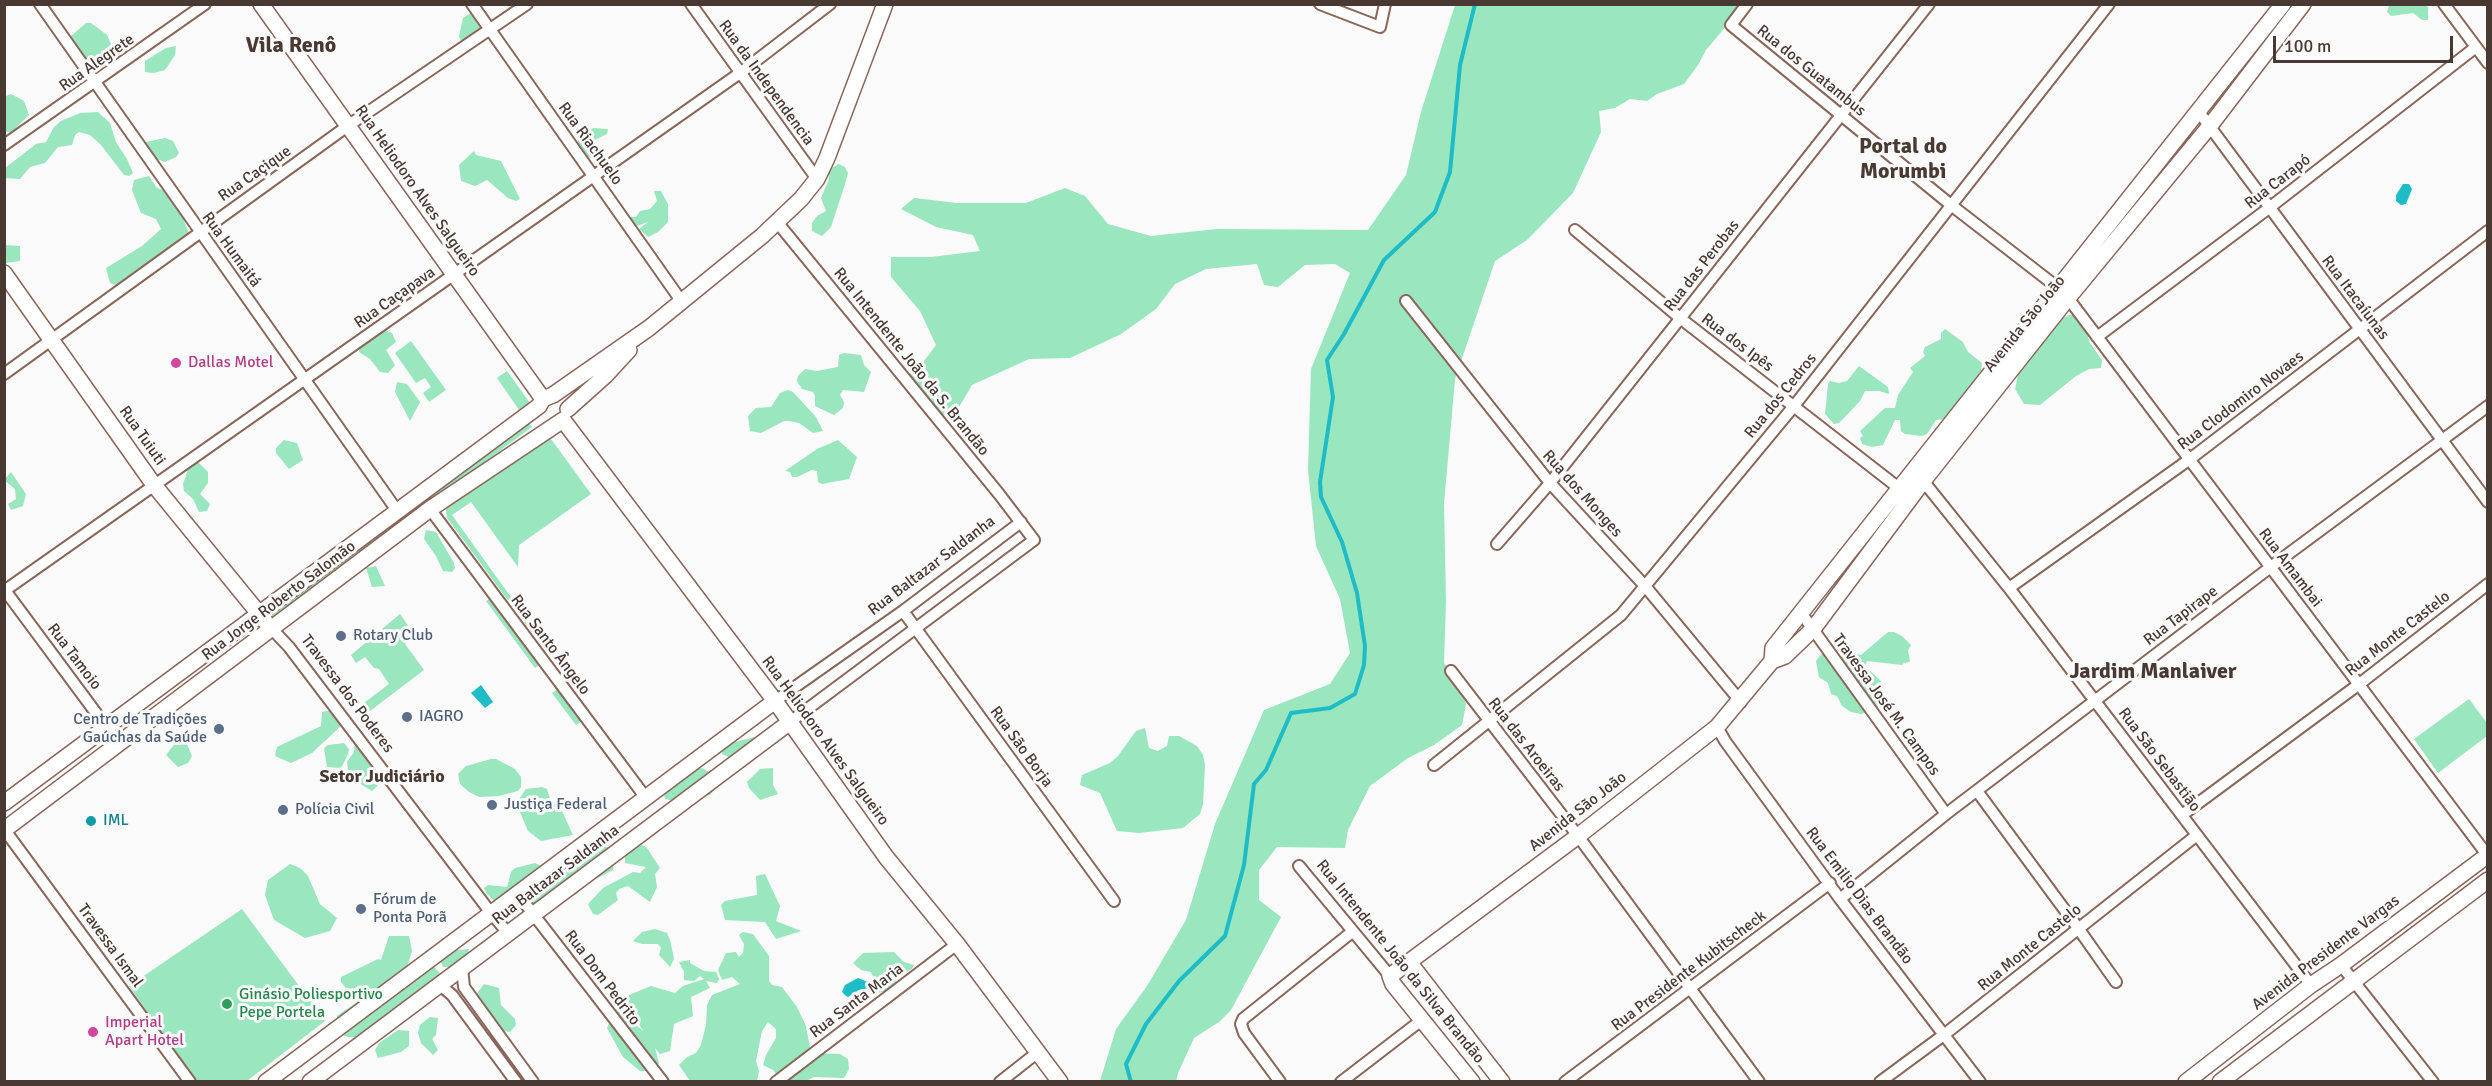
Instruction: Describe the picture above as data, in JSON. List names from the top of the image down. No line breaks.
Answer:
{"streets":{"main road":["Rua Heliodoro Alves Salgueiro","Avenida São João","Rua Tuiuti","Rua Baltazar Saldanha","Rua Jorge Roberto Salomão","Travessa dos Poderes","Avenida Presidente Vargas","Rua Intendente João da Silva Brandão"],"street":["Rua Alegrete","Rua dos Guatambus","Rua da Independencia","Rua Riachuelo","Rua Caçique","Rua Carapó","Rua Humaitá","Rua das Perobas","Rua Caçapava","Rua Itacaíunas","Rua dos Ipês","Rua Intendente João da S. Brandão","Rua dos Cedros","Rua Clodomiro Novaes","Rua dos Monges","Rua Amambai","Rua Tapirape","Rua Monte Castelo","Rua Santo Ângelo","Rua Tamoio","Travessa José M. Campos","Rua das Aroeiras","Rua São Borja","Rua São Sebastião","Rua Emilio Dias Brandão","Travessa Ismal","Rua Presidente Kubitscheck","Rua Dom Pedrito","Rua Santa Maria"]},"crossings":[["Rua Alegrete","Rua Humaitá"],["Rua dos Guatambus","Rua das Perobas"],["Rua dos Guatambus","Avenida São João"],["Rua dos Guatambus","Rua dos Cedros"],["Rua dos Guatambus","Rua Amambai"],["Rua da Independencia","Rua Caçapava"],["Rua da Independencia","Rua Jorge Roberto Salomão"],["Rua Riachuelo","Rua Caçique"],["Rua Riachuelo","Rua Caçapava"],["Rua Riachuelo","Rua Jorge Roberto Salomão"],["Rua Caçique","Rua Heliodoro Alves Salgueiro"],["Rua Caçique","Rua Humaitá"],["Rua Caçique","Rua Tuiuti"],["Rua Carapó","Rua Itacaíunas"],["Rua Carapó","Rua Amambai"],["Rua Heliodoro Alves Salgueiro","Rua Caçapava"],["Rua Heliodoro Alves Salgueiro","Rua Baltazar Saldanha"],["Rua Heliodoro Alves Salgueiro","Rua Jorge Roberto Salomão"],["Rua Heliodoro Alves Salgueiro","Rua Santa Maria"],["Rua Humaitá","Rua Caçapava"],["Rua Humaitá","Rua Jorge Roberto Salomão"],["Rua das Perobas","Rua dos Ipês"],["Rua das Perobas","Rua dos Monges"],["Rua Caçapava","Rua Tuiuti"],["Rua Caçapava","Rua Tamoio"],["Rua Itacaíunas","Avenida São João"],["Rua Itacaíunas","Rua Clodomiro Novaes"],["Rua Itacaíunas","Rua Tapirape"],["Avenida São João","Rua dos Ipês"],["Avenida São João","Rua dos Monges"],["Avenida São João","Rua Amambai"],["Avenida São João","Travessa José M. Campos"],["Avenida São João","Rua das Aroeiras"],["Avenida São João","Rua São Sebastião"],["Avenida São João","Rua Emilio Dias Brandão"],["Avenida São João","Rua Intendente João da Silva Brandão"],["Rua dos Ipês","Rua dos Cedros"],["Rua Intendente João da S. Brandão","Rua Baltazar Saldanha"],["Rua Intendente João da S. Brandão","Rua Jorge Roberto Salomão"],["Rua dos Cedros","Rua dos Monges"],["Rua dos Cedros","Rua das Aroeiras"],["Rua Clodomiro Novaes","Rua Amambai"],["Rua Clodomiro Novaes","Rua São Sebastião"],["Rua Tuiuti","Rua Jorge Roberto Salomão"],["Rua Tuiuti","Travessa dos Poderes"],["Rua Baltazar Saldanha","Rua Santo Ângelo"],["Rua Baltazar Saldanha","Travessa dos Poderes"],["Rua Baltazar Saldanha","Rua São Borja"],["Rua Baltazar Saldanha","Rua Dom Pedrito"],["Rua Amambai","Rua Tapirape"],["Rua Amambai","Rua Monte Castelo"],["Rua Amambai","Avenida Presidente Vargas"],["Rua Jorge Roberto Salomão","Rua Santo Ângelo"],["Rua Jorge Roberto Salomão","Rua Tamoio"],["Rua Jorge Roberto Salomão","Travessa dos Poderes"],["Rua Jorge Roberto Salomão","Travessa Ismal"],["Rua Tapirape","Travessa José M. Campos"],["Rua Tapirape","Rua São Sebastião"],["Rua Tapirape","Rua Emilio Dias Brandão"],["Rua Monte Castelo","Rua São Sebastião"],["Rua Monte Castelo","Rua Emilio Dias Brandão"],["Rua das Aroeiras","Rua Presidente Kubitscheck"],["Rua São Sebastião","Avenida Presidente Vargas"],["Rua Emilio Dias Brandão","Rua Presidente Kubitscheck"]],"districts":["Vila Renô","Portal do Morumbi","Jardim Manlaiver","Setor Judiciário"],"places":["Dallas Motel","Rotary Club","IAGRO","Centro de Tradições Gaúchas da Saúde","Justiça Federal","Polícia Civil","IML","Fórum de Ponta Porã","Ginásio Poliesportivo Pepe Portela","Imperial Apart Hotel"],"scale_bar":"100 m"}
